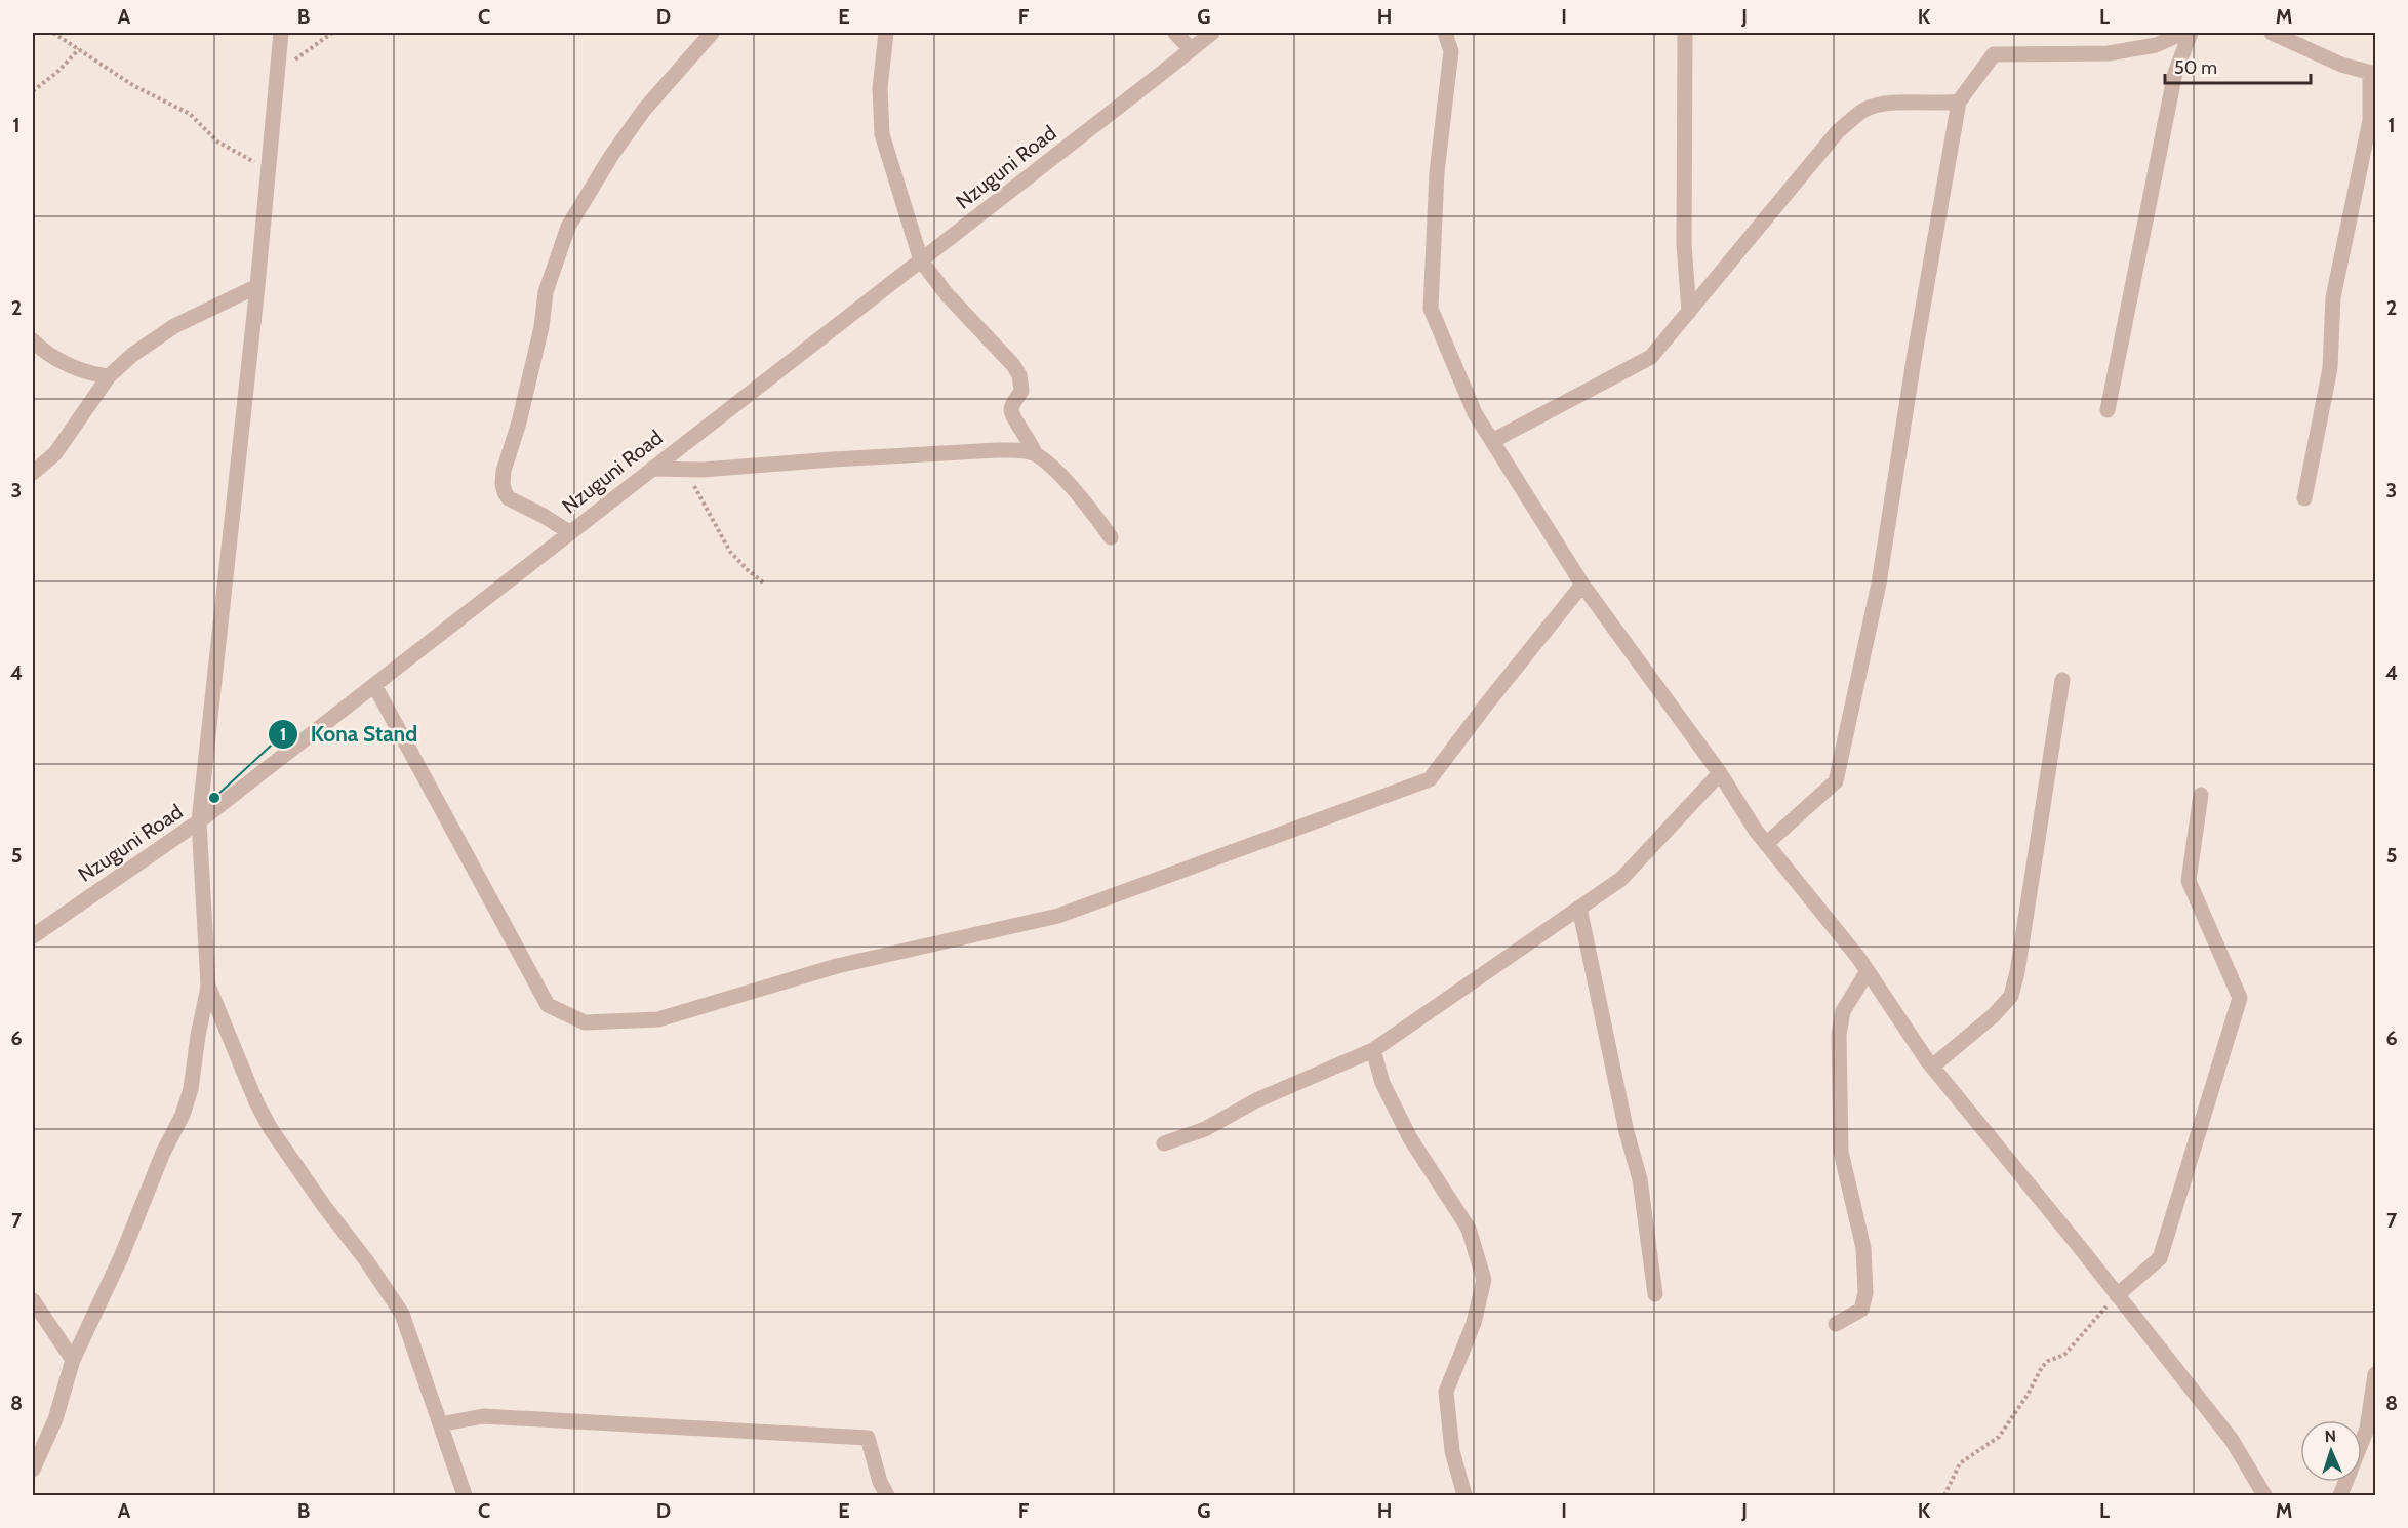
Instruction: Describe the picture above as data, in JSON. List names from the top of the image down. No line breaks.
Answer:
{"streets":{"street":["Nzuguni Road"]},"places":["Kona Stand"],"scale_bar":"50 m","north":"top","grid":{"columns":["A","B","C","D","E","F","G","H","I","J","K","L","M"],"rows":["1","2","3","4","5","6","7","8"]}}
